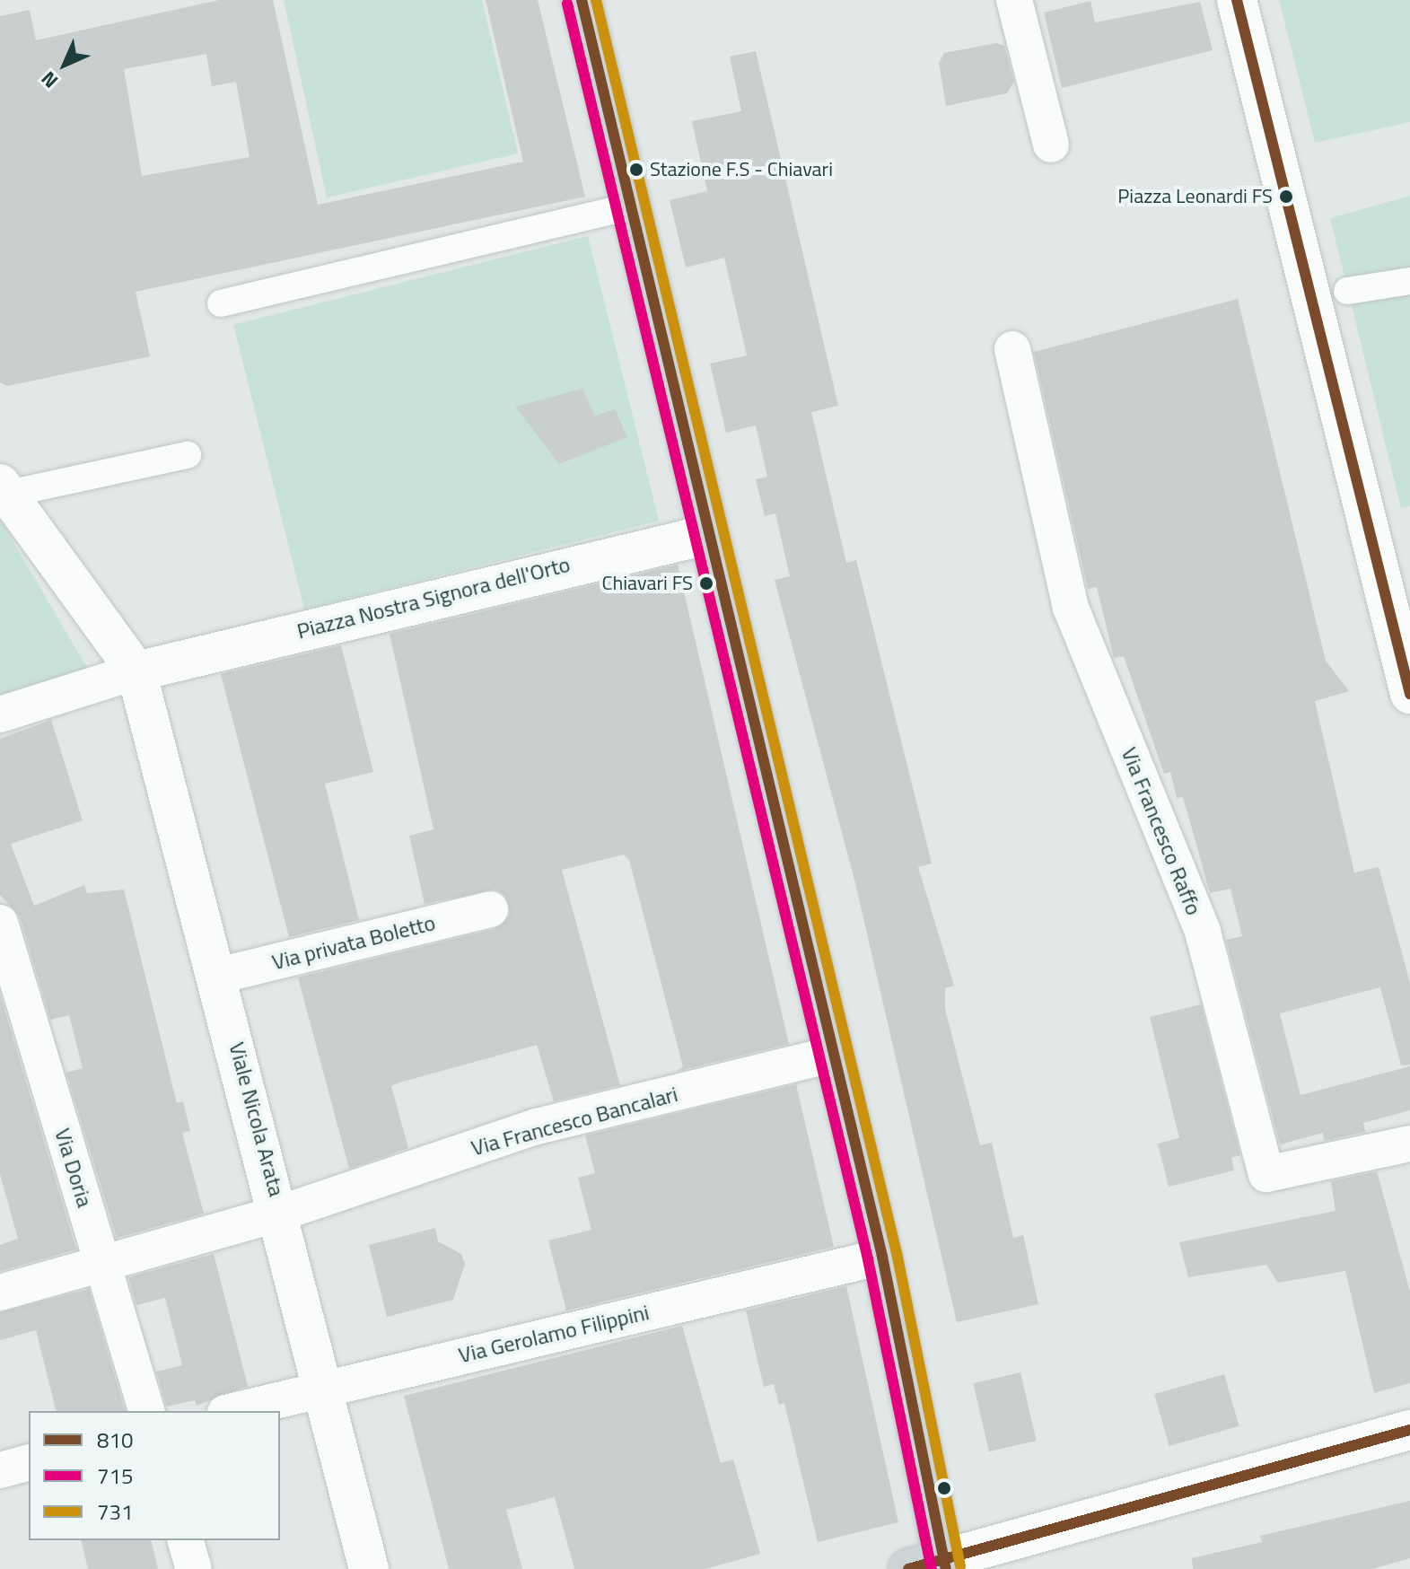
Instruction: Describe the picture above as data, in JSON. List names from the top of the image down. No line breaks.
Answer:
{"streets":{"street":["Piazza Nostra Signora dell'Orto","Via Francesco Raffo","Via privata Boletto","Viale Nicola Arata","Via Francesco Bancalari","Via Doria","Via Gerolamo Filippini"]},"crossings":[["Piazza Nostra Signora dell'Orto","Viale Nicola Arata"],["Via privata Boletto","Viale Nicola Arata"],["Viale Nicola Arata","Via Francesco Bancalari"],["Viale Nicola Arata","Via Gerolamo Filippini"],["Via Francesco Bancalari","Via Doria"]],"places":["Stazione F.S - Chiavari","Piazza Leonardi FS","Chiavari FS"],"lines":["transit line 810","transit line 731","transit line 715"],"legend":["810","715","731"],"north":"bottom left"}
